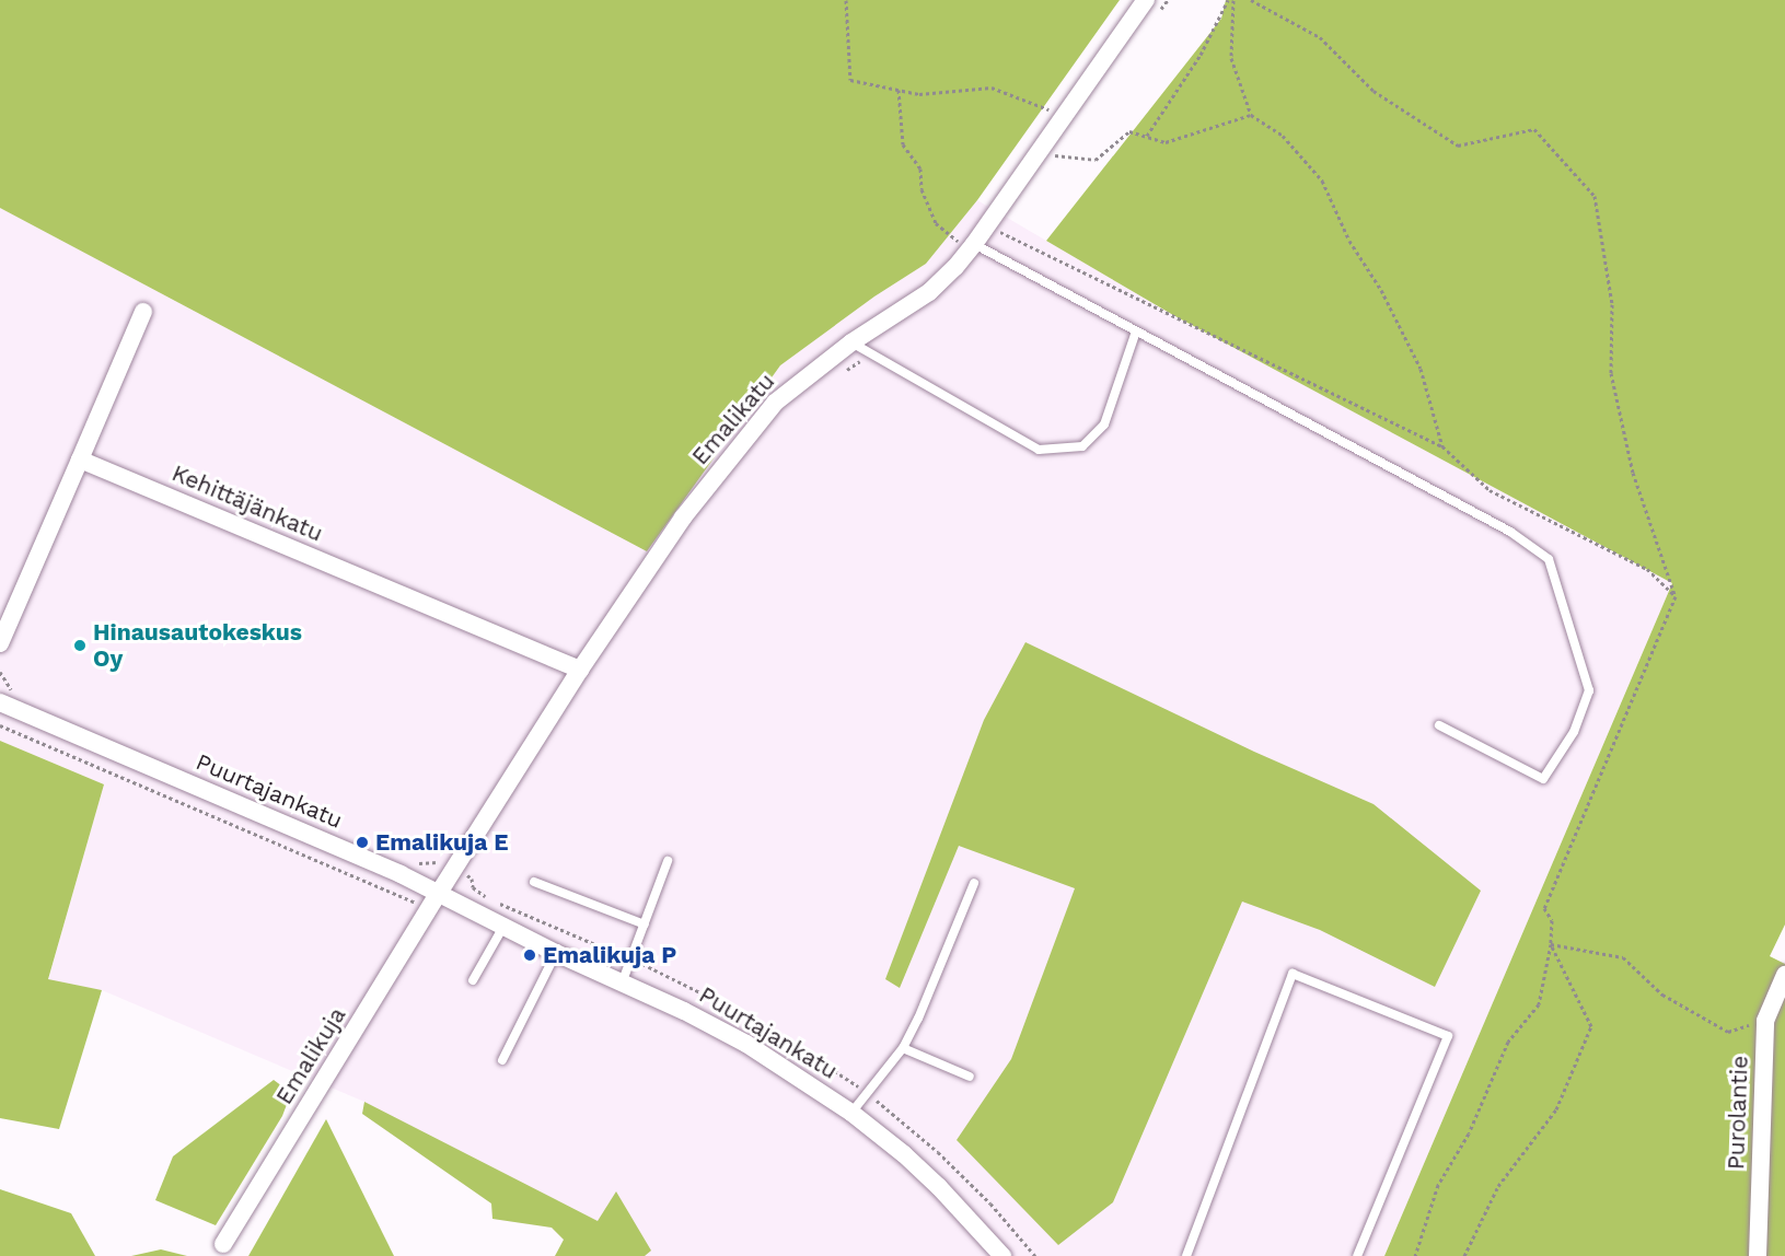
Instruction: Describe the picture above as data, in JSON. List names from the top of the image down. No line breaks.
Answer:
{"streets":{"street":["Emalikatu","Kehittäjänkatu","Puurtajankatu","Emalikuja","Purolantie"]},"crossings":[["Emalikatu","Kehittäjänkatu"],["Emalikatu","Puurtajankatu"],["Emalikatu","Emalikuja"],["Puurtajankatu","Emalikuja"]],"places":["Hinausautokeskus Oy","Emalikuja E","Emalikuja P"]}
